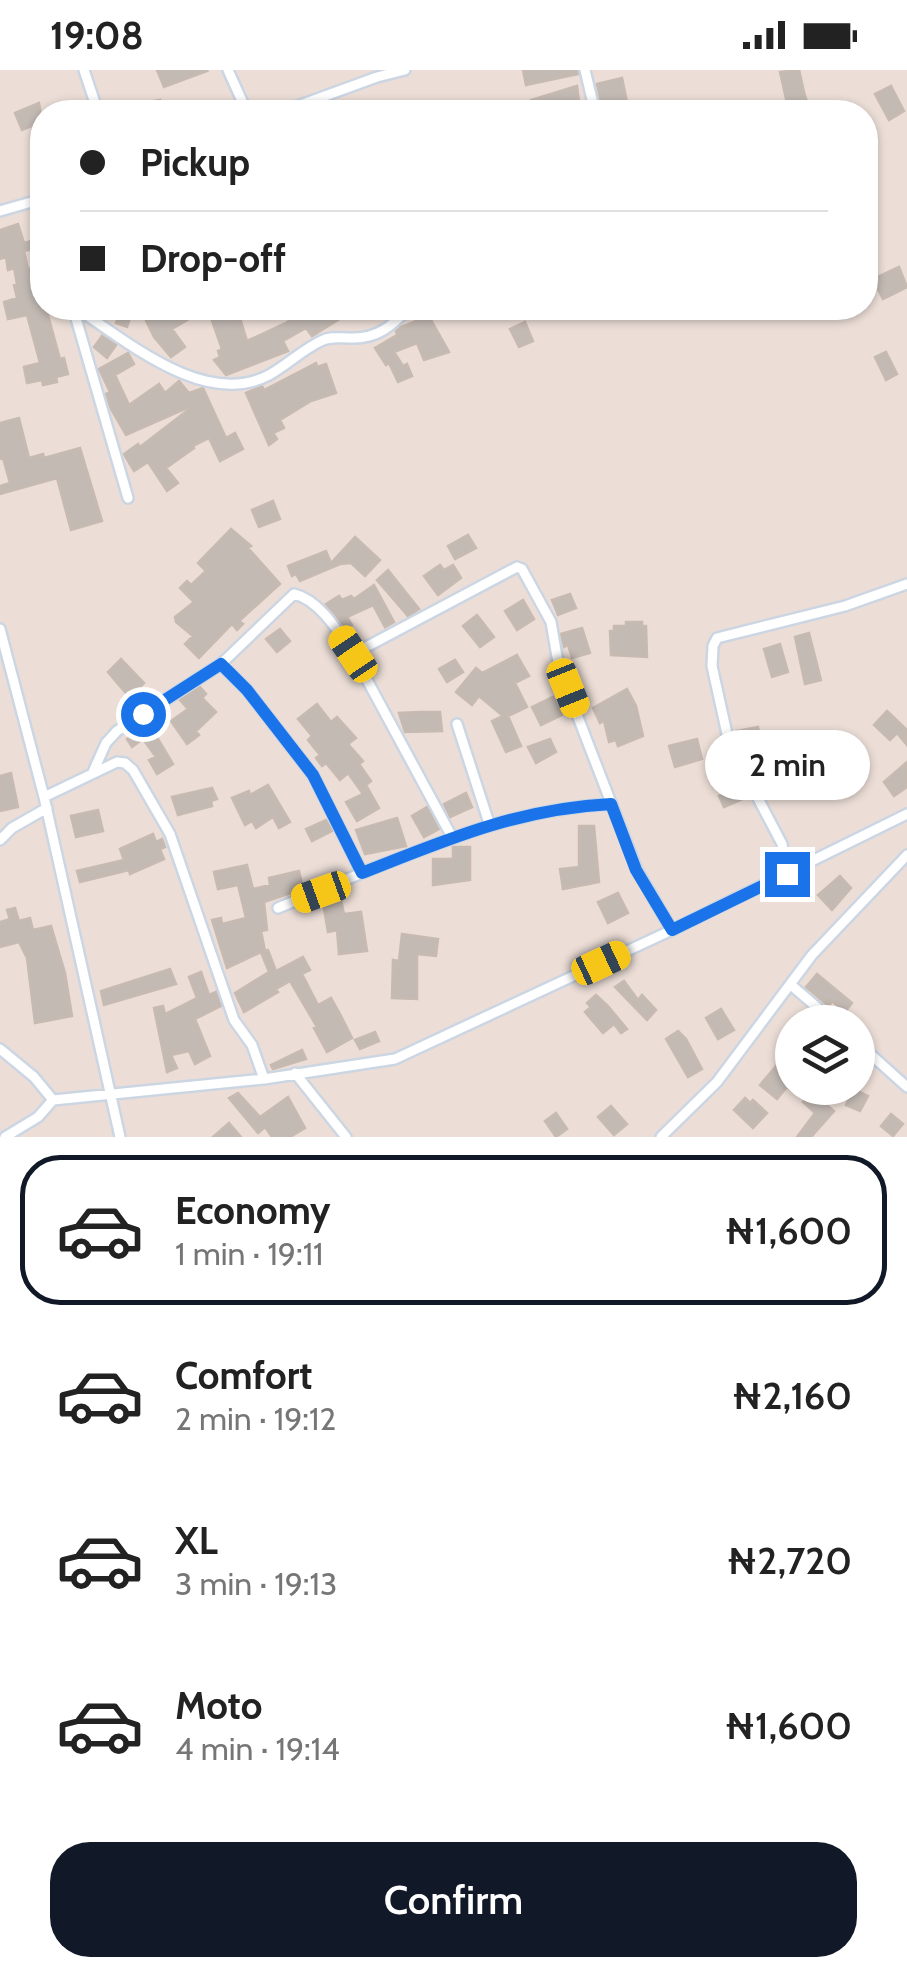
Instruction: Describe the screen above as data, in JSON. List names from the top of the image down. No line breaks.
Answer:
{"page":{"status":"19:08","banner":["Pickup","Drop-off"],"bubble":"2 min","list":[{"name":"Economy","note":"1 min · 19:11","value":"₦1,600"},{"name":"Comfort","note":"2 min · 19:12","value":"₦2,160"},{"name":"XL","note":"3 min · 19:13","value":"₦2,720"},{"name":"Moto","note":"4 min · 19:14","value":"₦1,600"}],"buttons":"Confirm"}}
